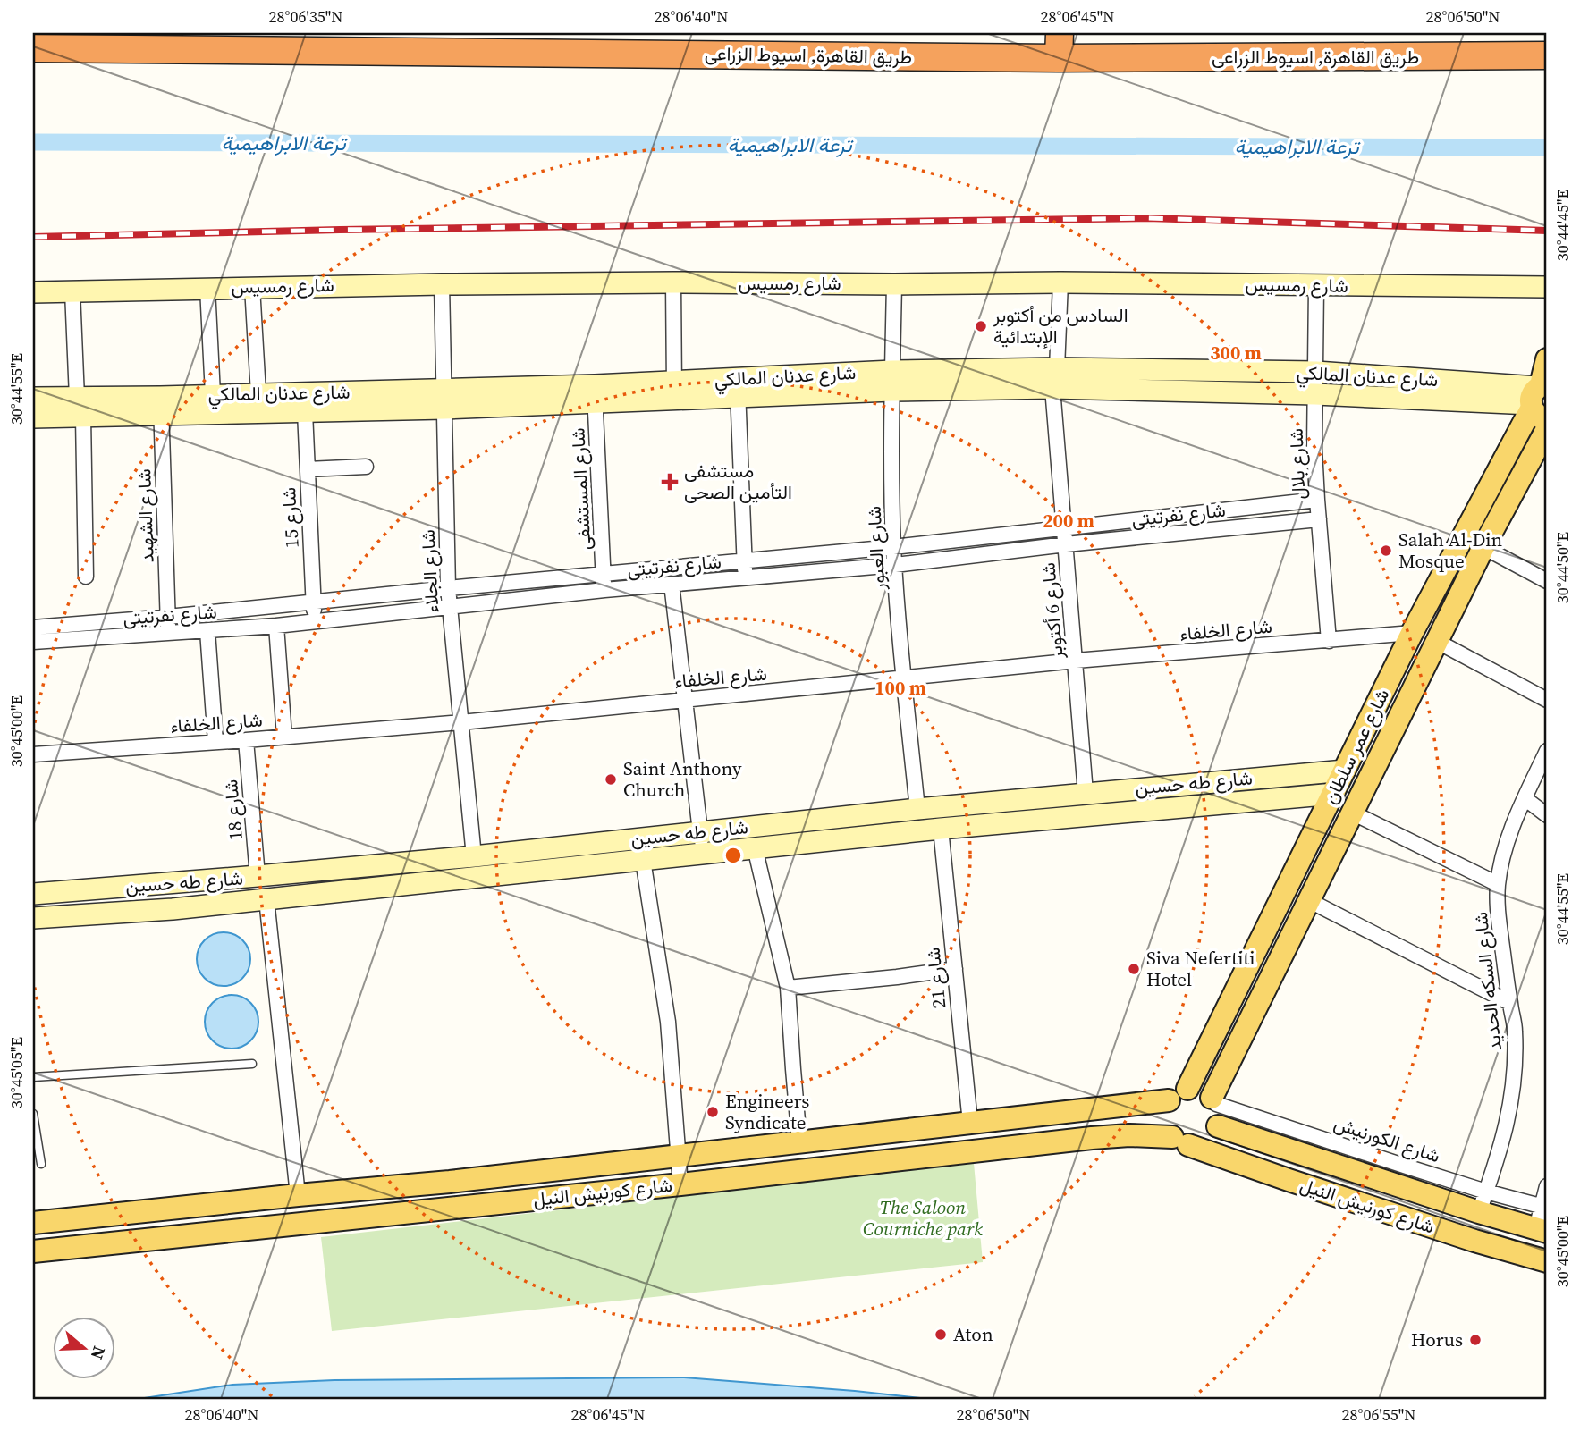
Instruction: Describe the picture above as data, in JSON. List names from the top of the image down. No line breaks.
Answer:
{"streets":{"highway":["طريق القاهرة, اسيوط الزراعى"],"main road":["شارع رمسيس","شارع عدنان المالكي","شارع عمر سلطان","شارع طه حسين","شارع كورنيش النيل"],"street":["شارع بلال","شارع المستشفى","شارع نفرتيتى","شارع الشهيد","شارع 15","شارع العبور","شارع الجلاء","شارع 6 أكتوبر","شارع الخلفاء","شارع 18","شارع 21","شارع السكه الحديد","شارع الكورنيش"]},"crossings":[["شارع رمسيس","شارع بلال"],["شارع رمسيس","شارع العبور"],["شارع رمسيس","شارع الجلاء"],["شارع رمسيس","شارع 6 أكتوبر"],["شارع عدنان المالكي","شارع بلال"],["شارع عدنان المالكي","شارع المستشفى"],["شارع عدنان المالكي","شارع الشهيد"],["شارع عدنان المالكي","شارع 15"],["شارع عدنان المالكي","شارع العبور"],["شارع عدنان المالكي","شارع الجلاء"],["شارع عدنان المالكي","شارع 6 أكتوبر"],["شارع عدنان المالكي","شارع عمر سلطان"],["شارع بلال","شارع نفرتيتى"],["شارع بلال","شارع الخلفاء"],["شارع المستشفى","شارع نفرتيتى"],["شارع نفرتيتى","شارع الشهيد"],["شارع نفرتيتى","شارع 15"],["شارع نفرتيتى","شارع العبور"],["شارع نفرتيتى","شارع الجلاء"],["شارع نفرتيتى","شارع 6 أكتوبر"],["شارع العبور","شارع الخلفاء"],["شارع العبور","شارع طه حسين"],["شارع الجلاء","شارع الخلفاء"],["شارع الجلاء","شارع طه حسين"],["شارع 6 أكتوبر","شارع الخلفاء"],["شارع 6 أكتوبر","شارع طه حسين"],["شارع الخلفاء","شارع عمر سلطان"],["شارع الخلفاء","شارع 18"],["شارع عمر سلطان","شارع طه حسين"],["شارع عمر سلطان","شارع الكورنيش"],["شارع عمر سلطان","شارع كورنيش النيل"],["شارع طه حسين","شارع 18"],["شارع طه حسين","شارع 21"],["شارع 21","شارع كورنيش النيل"],["شارع السكه الحديد","شارع الكورنيش"],["شارع السكه الحديد","شارع كورنيش النيل"],["شارع الكورنيش","شارع كورنيش النيل"]],"water":["ترعة الابراهيمية"],"parks":["The Saloon Courniche park"],"places":{"other":["السادس من أكتوبر الإبتدائية","Salah Al-Din Mosque","Saint Anthony Church","Siva Nefertiti Hotel","Engineers Syndicate","Aton","Horus"],"health":["مستشفى التأمين الصحى"]},"north":"right","coordinates":["28°06'35\"N","28°06'40\"N","28°06'45\"N","28°06'50\"N","30°44'45\"E","30°44'55\"E","30°44'50\"E","30°45'00\"E","30°45'05\"E","28°06'55\"N"],"rings":["300 m","200 m","100 m"]}
